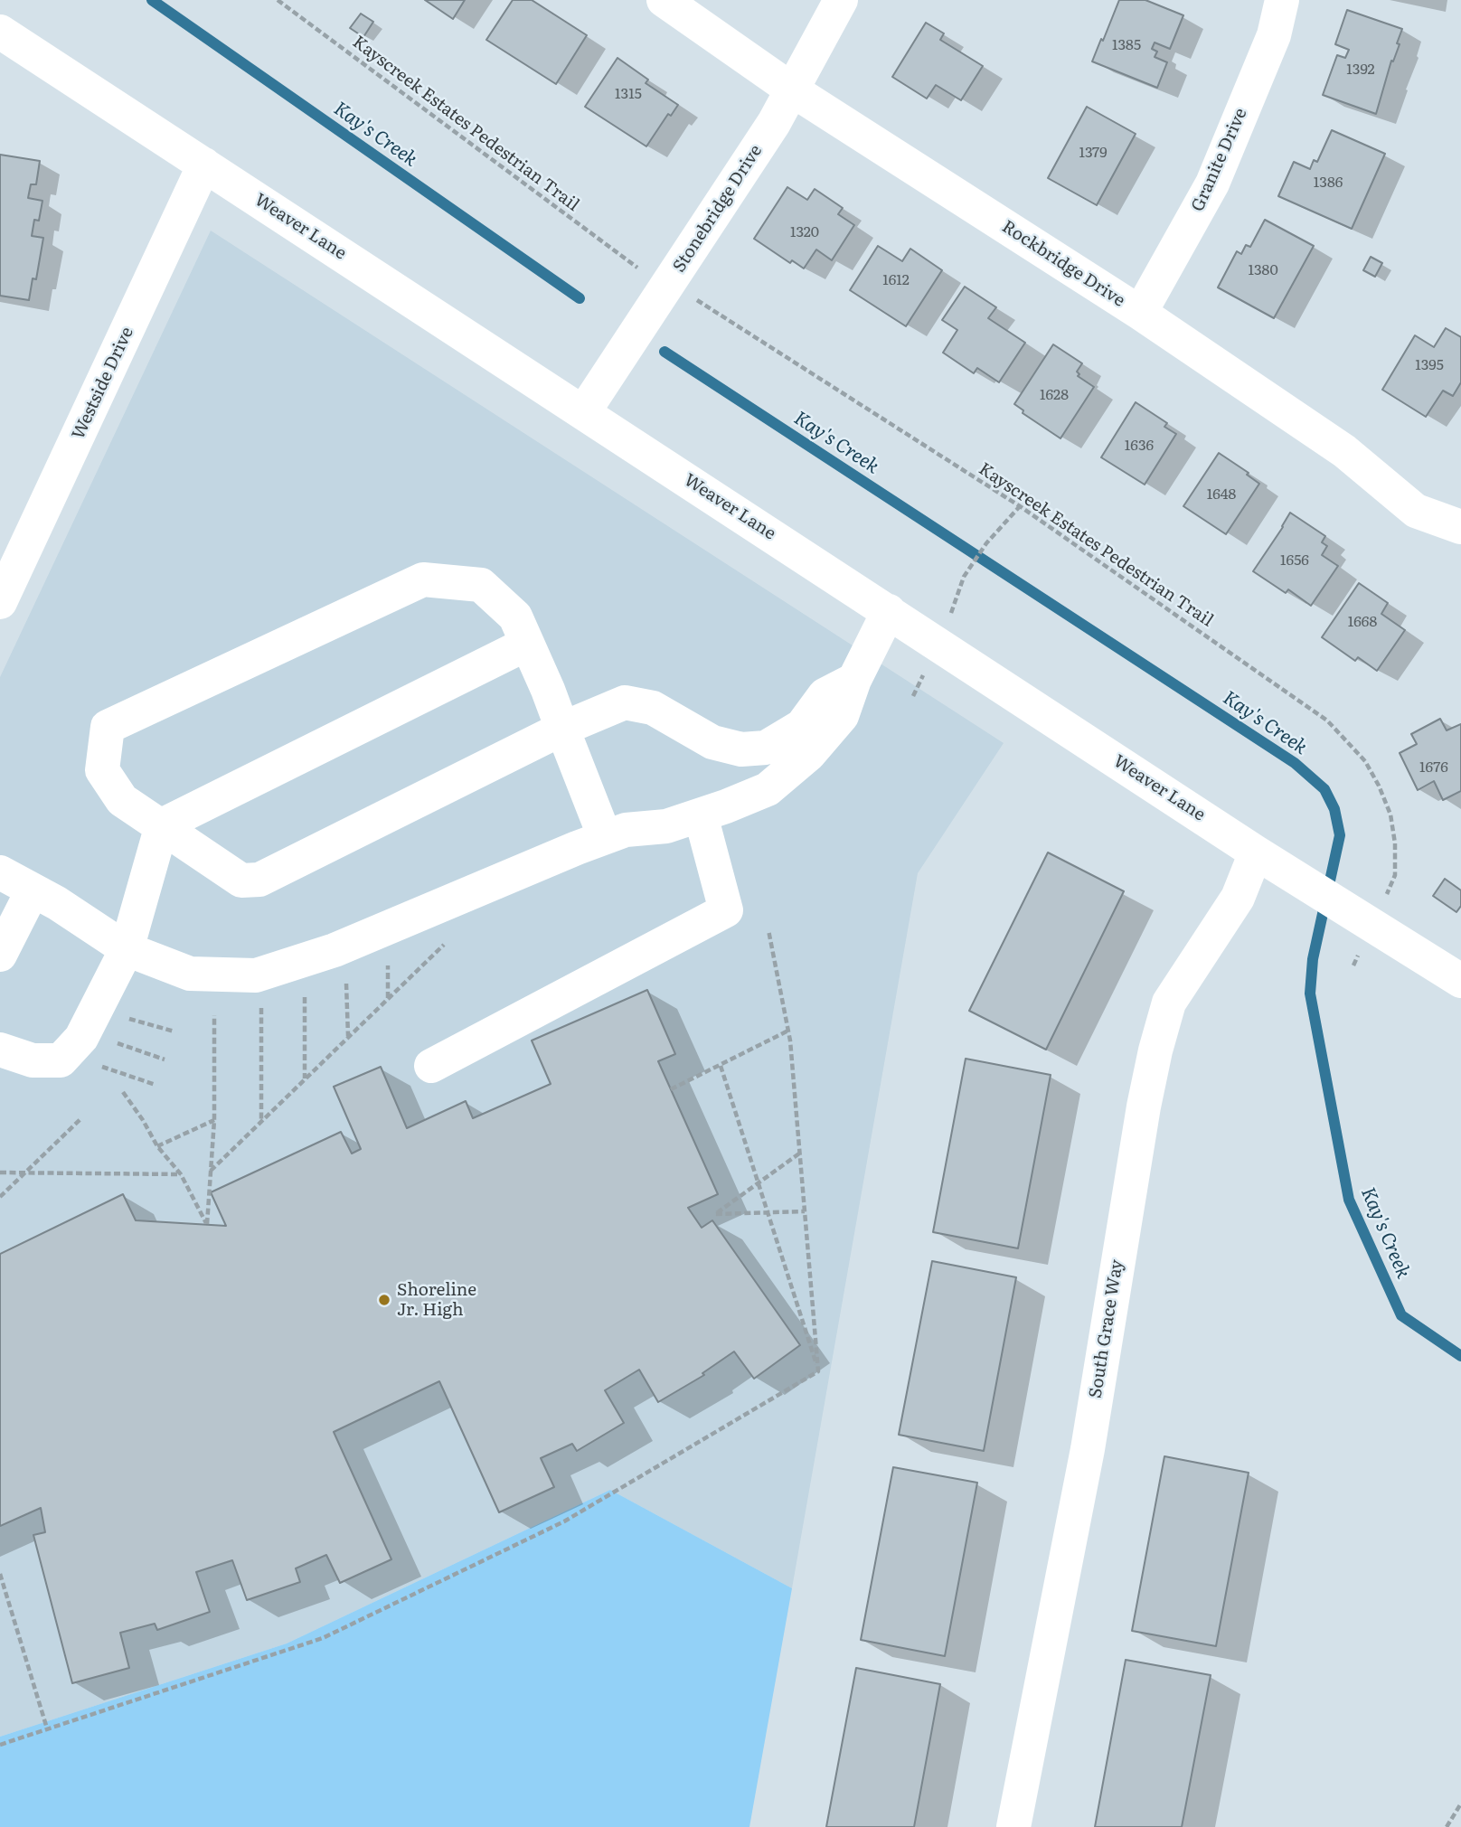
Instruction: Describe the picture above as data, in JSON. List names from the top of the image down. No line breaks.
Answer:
{"streets":{"street":["Granite Drive","Stonebridge Drive","Weaver Lane","Rockbridge Drive","Westside Drive","South Grace Way"],"path":["Kayscreek Estates Pedestrian Trail"]},"crossings":[["Granite Drive","Rockbridge Drive"],["Stonebridge Drive","Weaver Lane"],["Stonebridge Drive","Rockbridge Drive"],["Weaver Lane","Westside Drive"],["Weaver Lane","South Grace Way"]],"water":["Kay's Creek"],"places":["Shoreline Jr. High"],"house_numbers":["1385","1392","1315","1379","1386","1320","1380","1612","1395","1628","1636","1648","1656","1668","1676"]}
